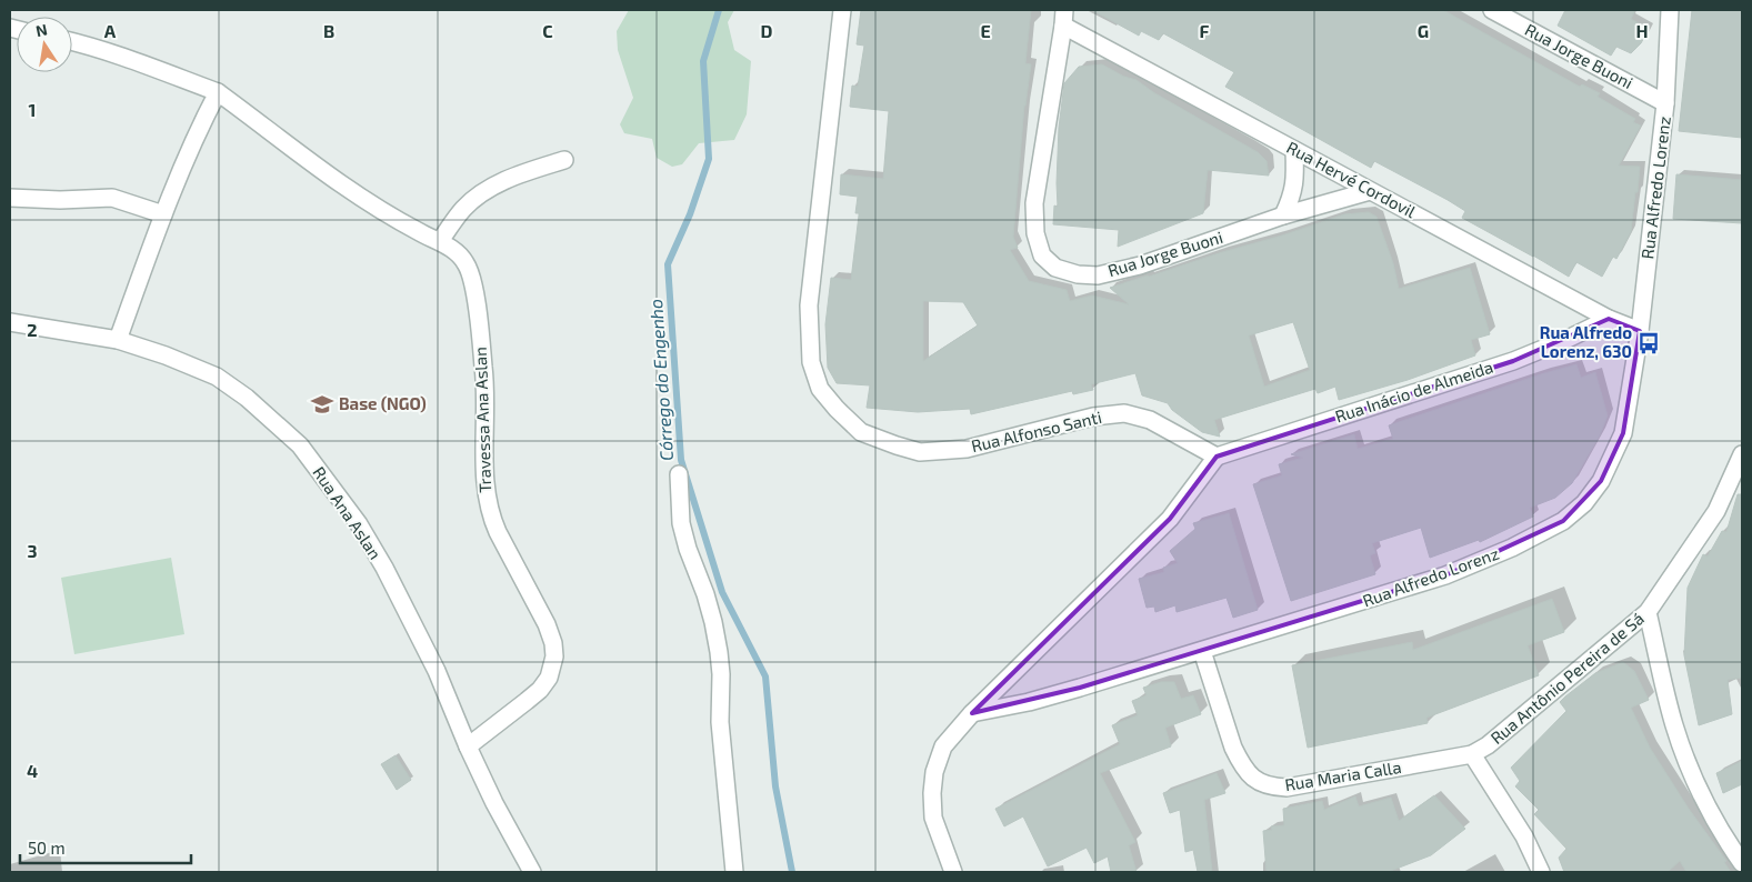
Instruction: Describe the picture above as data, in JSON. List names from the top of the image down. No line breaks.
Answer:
{"streets":{"street":["Rua Jorge Buoni","Rua Hervé Cordovil","Rua Alfredo Lorenz","Rua Inácio de Almeida","Travessa Ana Aslan","Rua Alfonso Santi","Rua Ana Aslan","Rua Antônio Pereira de Sá","Rua Maria Calla"]},"crossings":[["Rua Jorge Buoni","Rua Hervé Cordovil"],["Rua Jorge Buoni","Rua Alfredo Lorenz"],["Rua Hervé Cordovil","Rua Alfredo Lorenz"],["Rua Hervé Cordovil","Rua Inácio de Almeida"],["Rua Alfredo Lorenz","Rua Maria Calla"],["Rua Inácio de Almeida","Rua Alfonso Santi"],["Travessa Ana Aslan","Rua Ana Aslan"],["Rua Antônio Pereira de Sá","Rua Maria Calla"]],"water":["Córrego do Engenho"],"places":{"bus stop":["Rua Alfredo Lorenz, 630"],"school or university":["Base (NGO)"]},"scale_bar":"50 m","north":"top","grid":{"columns":["A","B","C","D","E","F","G","H"],"rows":["1","2","3","4"]}}
